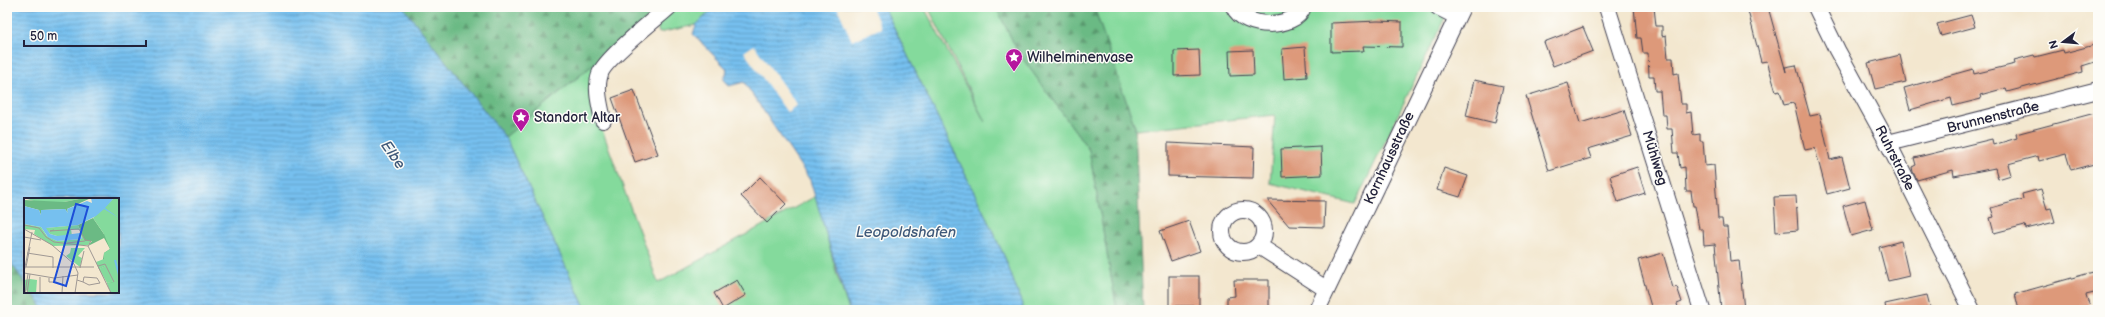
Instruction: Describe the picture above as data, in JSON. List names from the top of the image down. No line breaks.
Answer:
{"streets":{"street":["Brunnenstraße","Kornhausstraße","Mühlweg","Ruhrstraße"]},"crossings":[["Brunnenstraße","Ruhrstraße"]],"water":["Elbe","Leopoldshafen"],"places":{"place":["Wilhelminenvase","Standort Altar"]},"scale_bar":"50 m","north":"left"}
